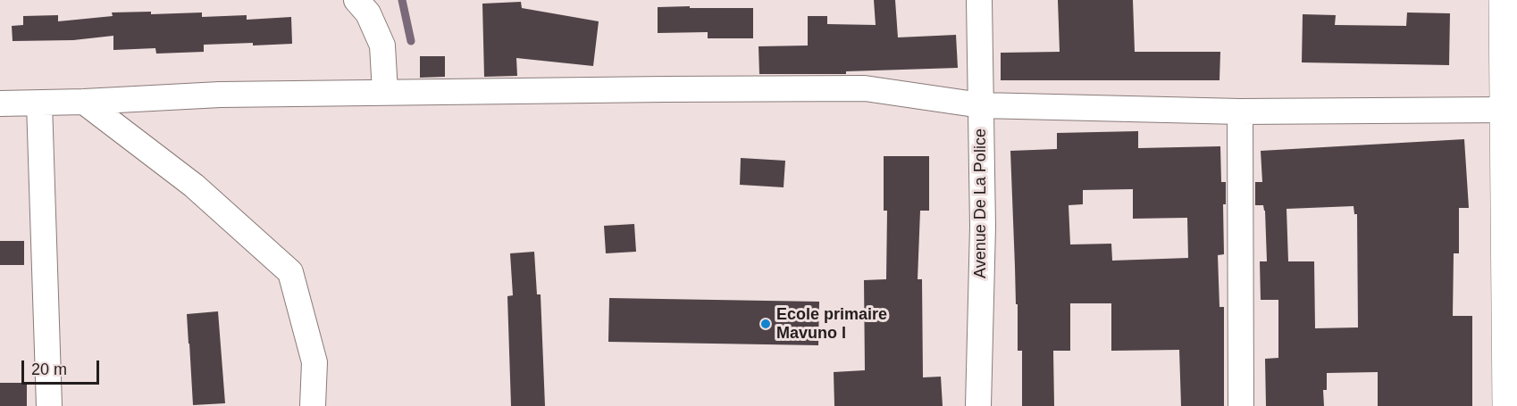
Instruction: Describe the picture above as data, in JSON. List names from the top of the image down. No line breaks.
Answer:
{"streets":{"street":["Avenue De La Police"]},"places":["Ecole primaire Mavuno I"],"scale_bar":"20 m"}
